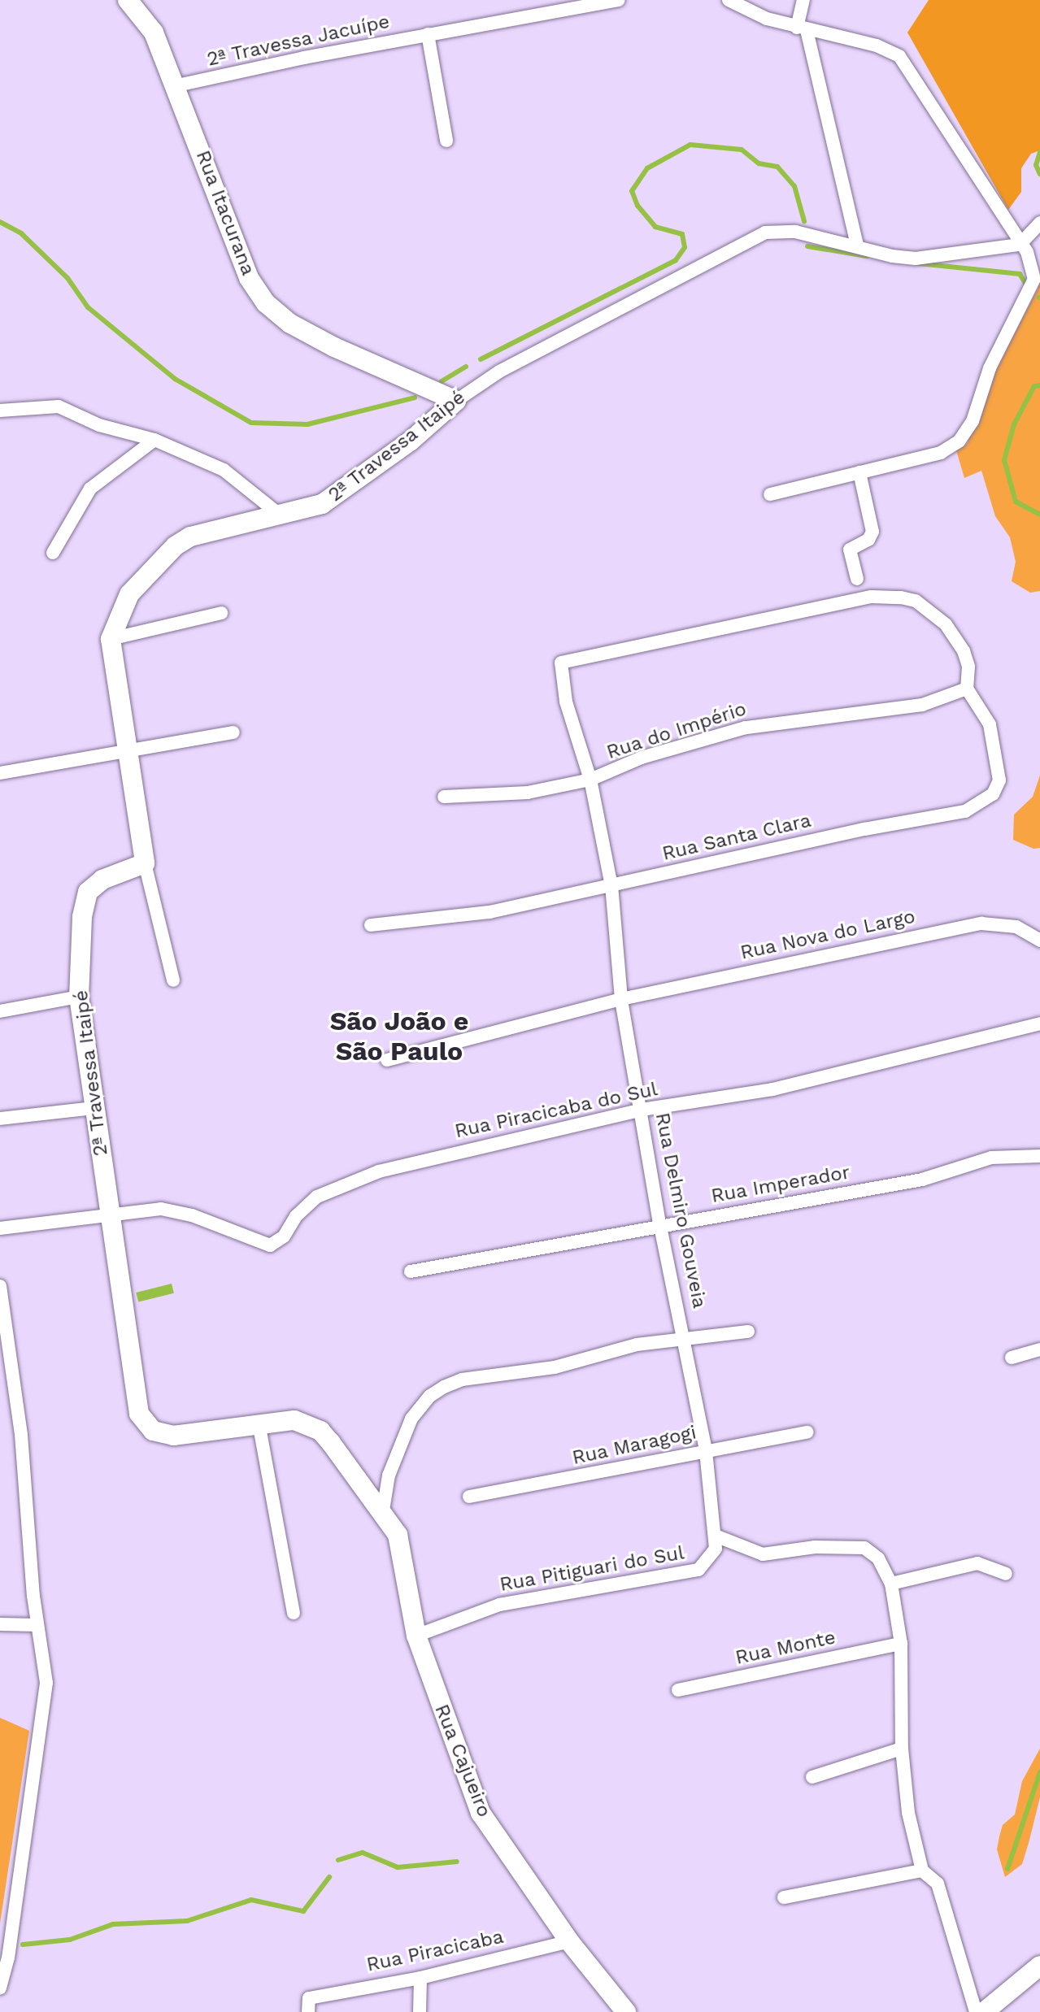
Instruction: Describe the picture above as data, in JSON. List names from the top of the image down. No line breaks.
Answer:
{"streets":{"street":["2ª Travessa Jacuípe","Rua Itacurana","2ª Travessa Itaipé","Rua do Império","Rua Santa Clara","Rua Nova do Largo","Rua Piracicaba do Sul","Rua Imperador","Rua Delmiro Gouveia","Rua Maragogi","Rua Pitiguari do Sul","Rua Monte","Rua Cajueiro","Rua Piracicaba"]},"crossings":[["2ª Travessa Jacuípe","Rua Itacurana"],["Rua Itacurana","2ª Travessa Itaipé"],["2ª Travessa Itaipé","Rua Piracicaba do Sul"],["2ª Travessa Itaipé","Rua Pitiguari do Sul"],["2ª Travessa Itaipé","Rua Cajueiro"],["Rua do Império","Rua Santa Clara"],["Rua do Império","Rua Delmiro Gouveia"],["Rua Santa Clara","Rua Delmiro Gouveia"],["Rua Nova do Largo","Rua Delmiro Gouveia"],["Rua Piracicaba do Sul","Rua Delmiro Gouveia"],["Rua Imperador","Rua Delmiro Gouveia"],["Rua Delmiro Gouveia","Rua Maragogi"],["Rua Delmiro Gouveia","Rua Pitiguari do Sul"],["Rua Pitiguari do Sul","Rua Cajueiro"],["Rua Cajueiro","Rua Piracicaba"]],"districts":["São João e São Paulo"]}
